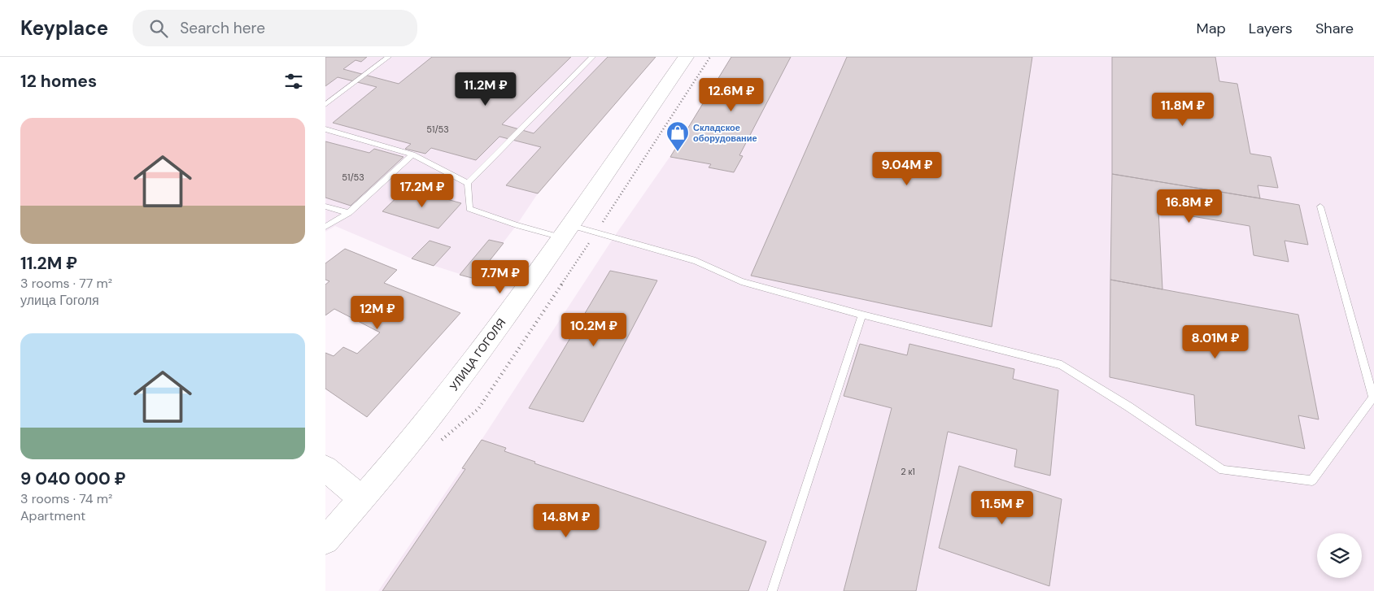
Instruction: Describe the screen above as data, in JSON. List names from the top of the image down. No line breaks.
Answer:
{"streets":{"main road":["УЛИЦА ГОГОЛЯ"]},"places":{"shop":["Складское оборудование"]},"house_numbers":["51/53","51/53","2 к1"],"page":{"header":"Keyplace","search":"Search here","nav":["Map","Layers","Share"],"heading":"12 homes","price":["11.2M ₽","12.6M ₽","11.8M ₽","9.04M ₽","17.2M ₽","16.8M ₽","7.7M ₽","12M ₽","10.2M ₽","8.01M ₽","11.5M ₽","14.8M ₽"],"list":[{"name":"11.2M ₽","note":"3 rooms · 77 m² · улица Гоголя"},{"name":"9 040 000 ₽","note":"3 rooms · 74 m² · Apartment"}]}}
